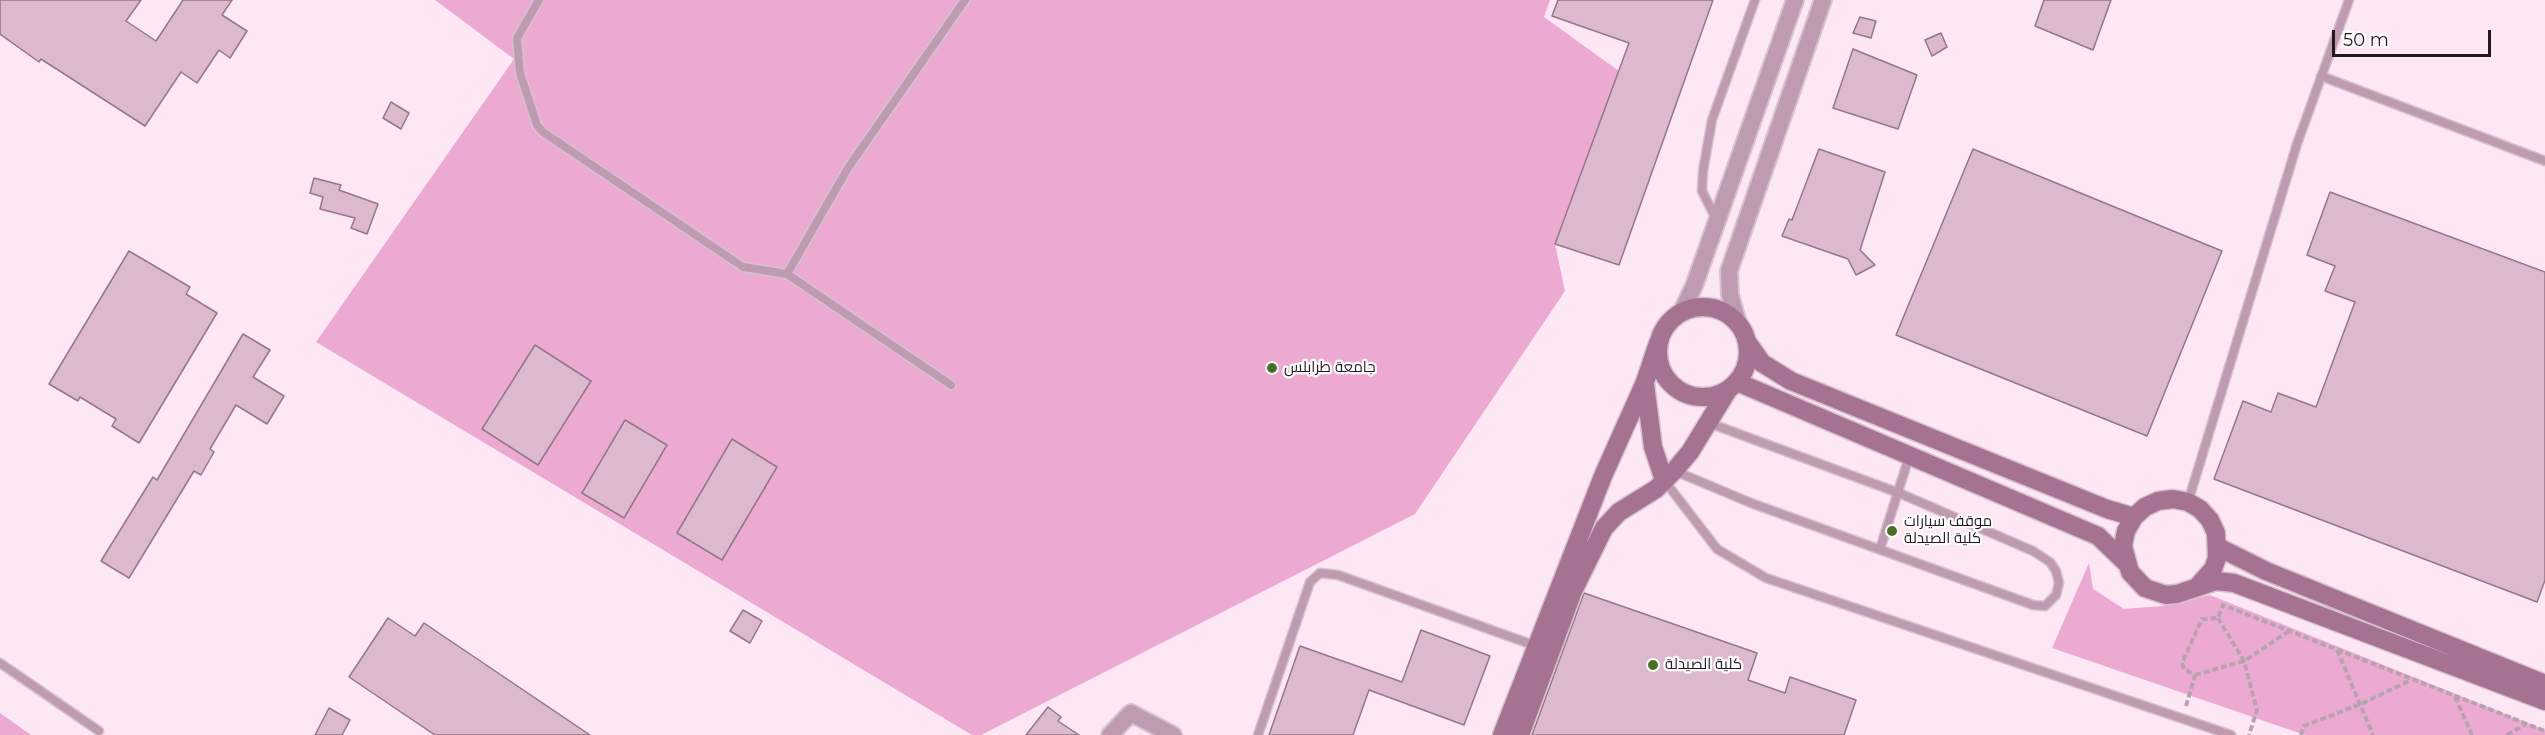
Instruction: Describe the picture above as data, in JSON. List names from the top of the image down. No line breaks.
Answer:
{"places":["جامعة طرابلس","موقف سيارات كلية الصيدلة","كلية الصيدلة"],"scale_bar":"50 m"}
